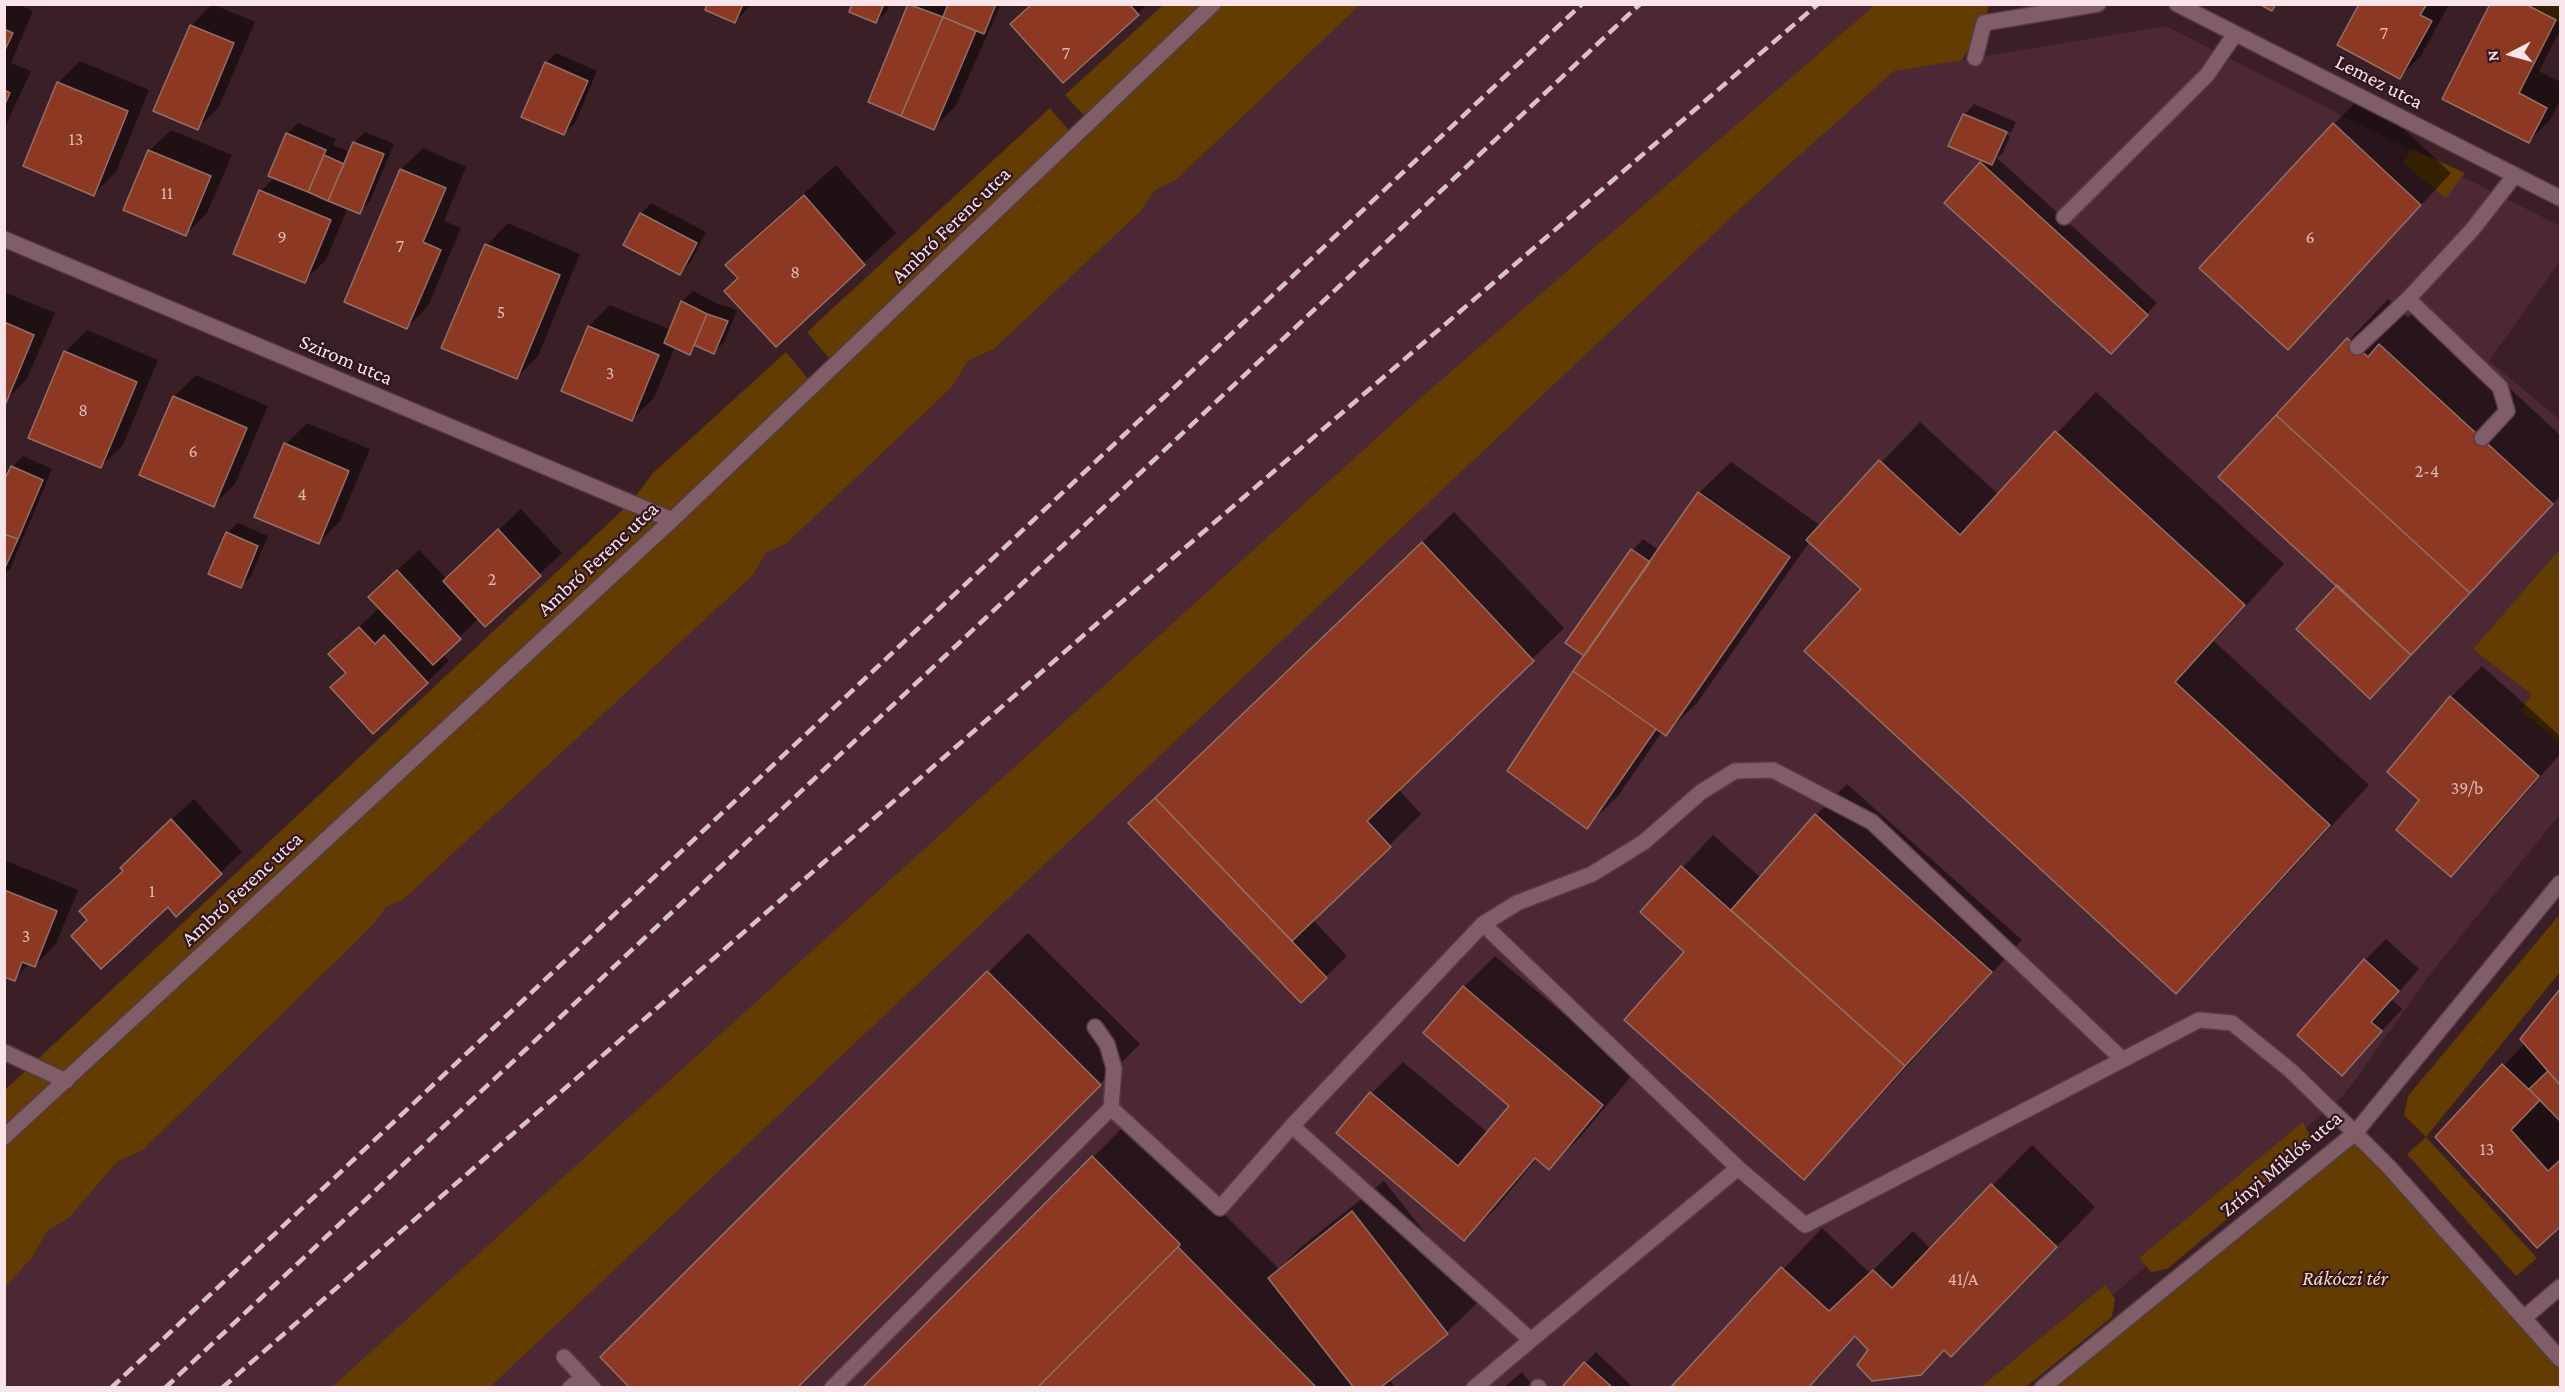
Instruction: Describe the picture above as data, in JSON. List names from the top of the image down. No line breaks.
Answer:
{"streets":{"street":["Lemez utca","Ambró Ferenc utca","Szirom utca","Zrínyi Miklós utca"]},"crossings":[["Ambró Ferenc utca","Szirom utca"]],"parks":["Rákóczi tér"],"house_numbers":["7","7","13","11","9","6","7","8","5","3","8","6","2-4","4","2","39/b","1","3","13","41/A"],"north":"left"}
